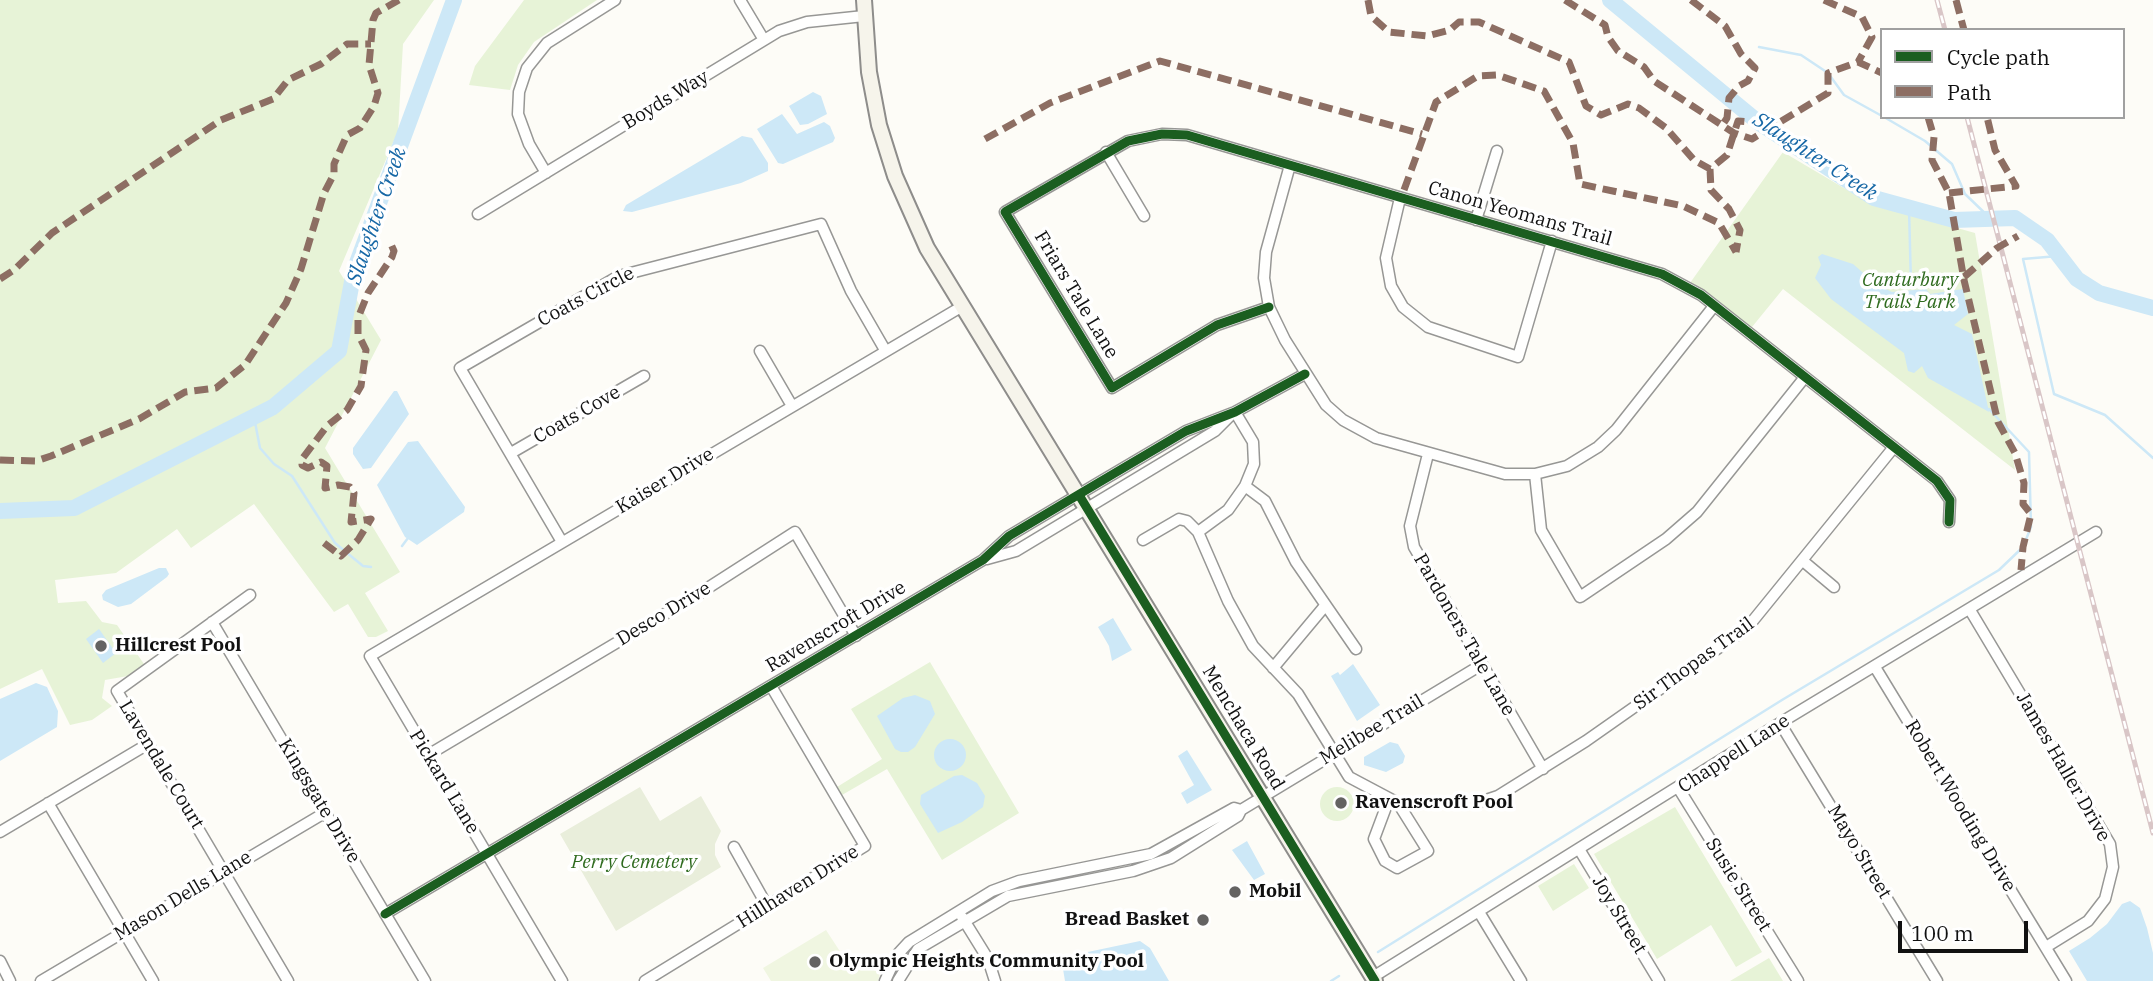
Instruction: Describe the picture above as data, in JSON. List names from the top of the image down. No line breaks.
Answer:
{"streets":{"main road":["Menchaca Road"],"street":["Boyds Way","Canon Yeomans Trail","Friars Tale Lane","Coats Circle","Coats Cove","Kaiser Drive","Desco Drive","Ravenscroft Drive","Pardoners Tale Lane","Sir Thopas Trail","Melibee Trail","Chappell Lane","Lavendale Court","James Haller Drive","Pickard Lane","Kingsgate Drive","Robert Wooding Drive","Mayo Street","Susie Street","Hillhaven Drive","Mason Dells Lane","Joy Street"]},"crossings":[["Boyds Way","Menchaca Road"],["Canon Yeomans Trail","Friars Tale Lane"],["Canon Yeomans Trail","Sir Thopas Trail"],["Coats Circle","Coats Cove"],["Coats Circle","Kaiser Drive"],["Kaiser Drive","Menchaca Road"],["Kaiser Drive","Pickard Lane"],["Desco Drive","Ravenscroft Drive"],["Desco Drive","Pickard Lane"],["Ravenscroft Drive","Menchaca Road"],["Ravenscroft Drive","Pickard Lane"],["Ravenscroft Drive","Kingsgate Drive"],["Ravenscroft Drive","Hillhaven Drive"],["Pardoners Tale Lane","Sir Thopas Trail"],["Pardoners Tale Lane","Melibee Trail"],["Menchaca Road","Melibee Trail"],["Menchaca Road","Chappell Lane"],["Chappell Lane","James Haller Drive"],["Chappell Lane","Robert Wooding Drive"],["Chappell Lane","Mayo Street"],["Chappell Lane","Susie Street"],["Chappell Lane","Joy Street"],["Lavendale Court","Kingsgate Drive"],["Lavendale Court","Mason Dells Lane"],["James Haller Drive","Robert Wooding Drive"],["Kingsgate Drive","Mason Dells Lane"]],"water":["Slaughter Creek"],"parks":["Canturbury Trails Park","Perry Cemetery"],"places":["Hillcrest Pool","Ravenscroft Pool","Mobil","Bread Basket","Olympic Heights Community Pool"],"legend":["Cycle path","Path"],"scale_bar":"100 m"}
